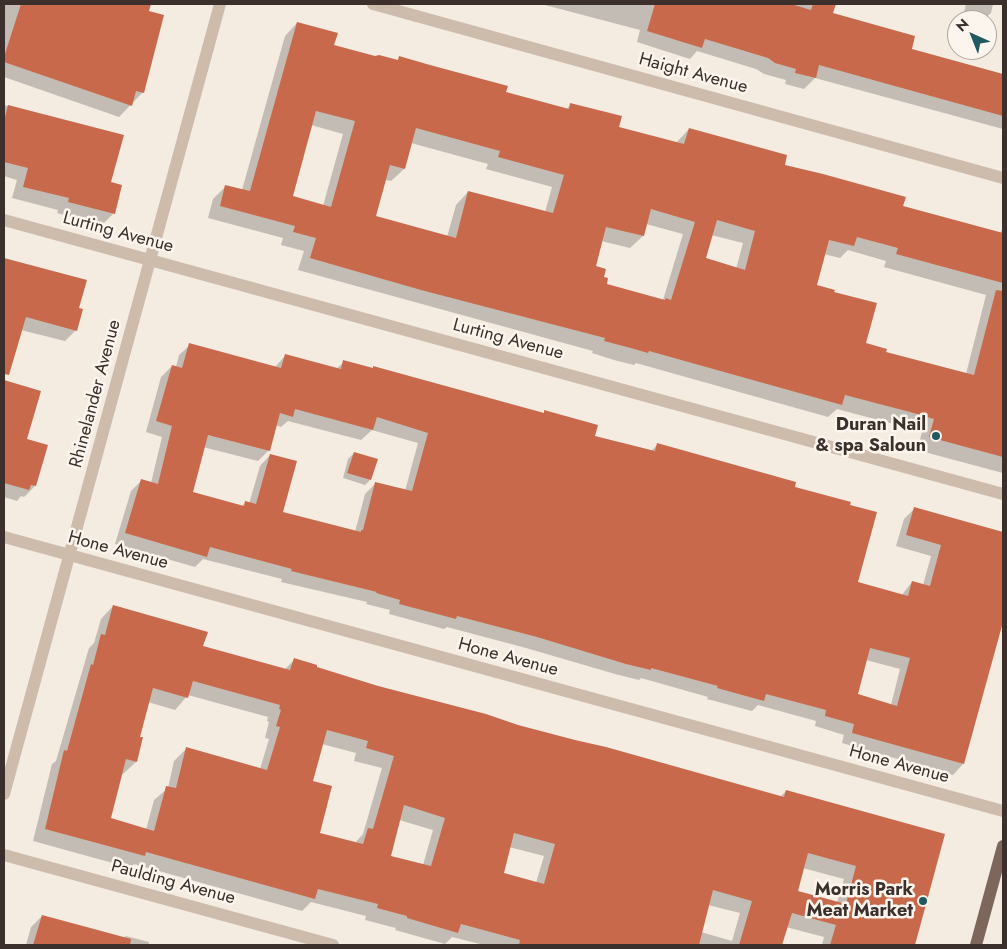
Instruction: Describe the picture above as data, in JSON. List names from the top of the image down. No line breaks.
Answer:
{"streets":{"street":["Haight Avenue","Lurting Avenue","Rhinelander Avenue","Hone Avenue","Paulding Avenue"]},"crossings":[["Lurting Avenue","Rhinelander Avenue"],["Rhinelander Avenue","Hone Avenue"]],"places":["Duran Nail & spa Saloun","Morris Park Meat Market"],"north":"top left"}
